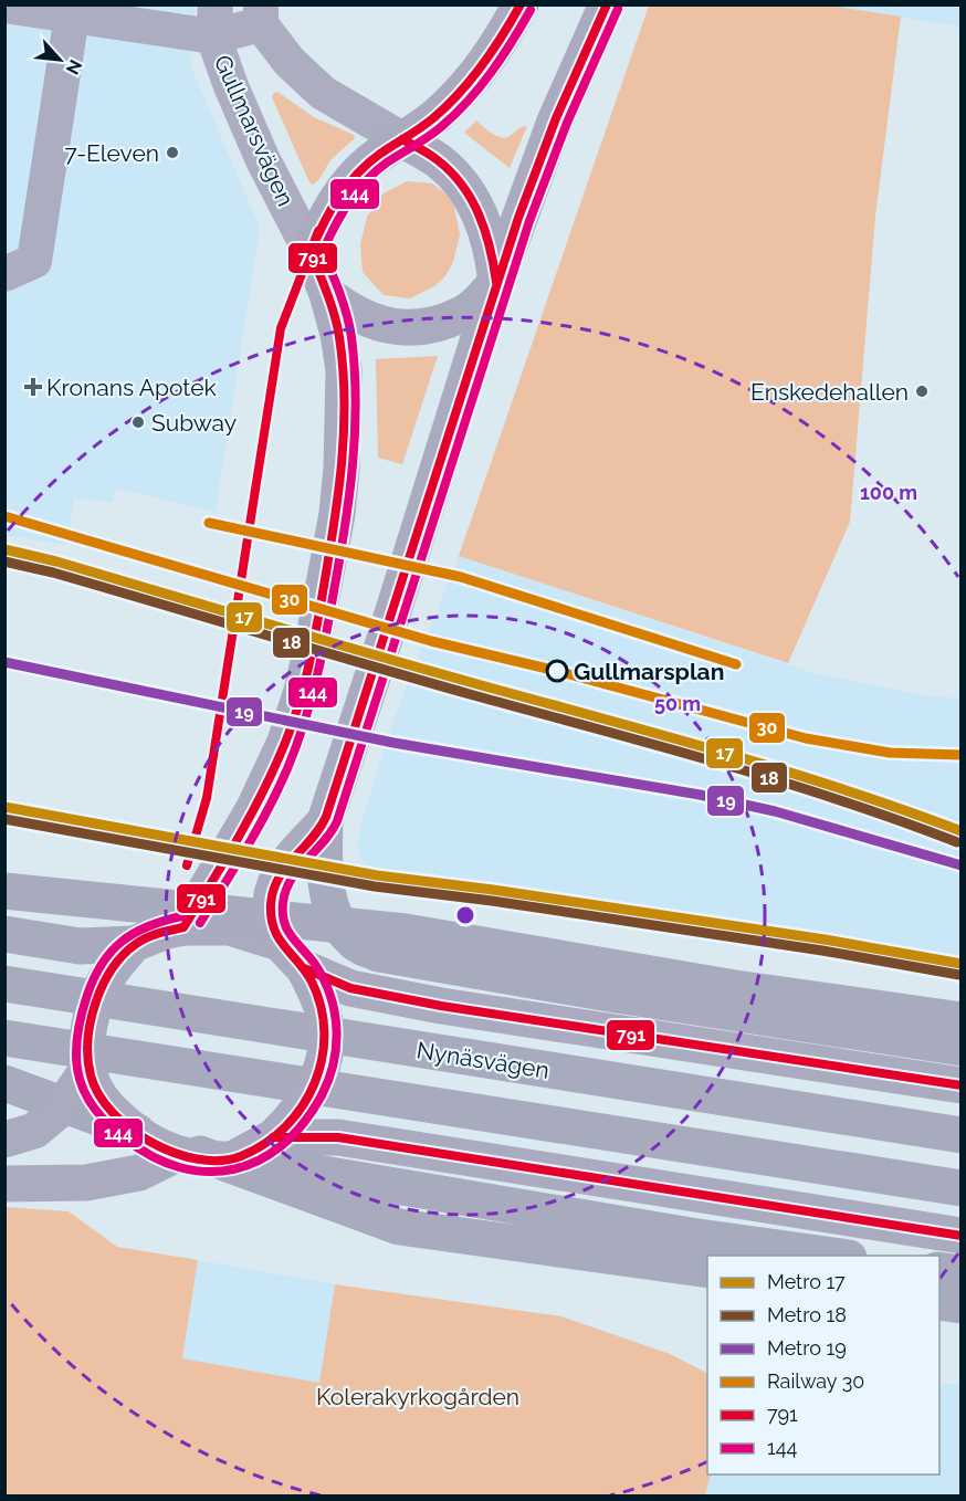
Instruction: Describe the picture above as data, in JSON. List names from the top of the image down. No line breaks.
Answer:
{"streets":{"highway":["Nynäsvägen"],"street":["Gullmarsvägen"]},"parks":["Kolerakyrkogården"],"places":{"other":["7-Eleven","Enskedehallen","Subway","Gullmarsplan"],"health":["Kronans Apotek"]},"lines":["transit line 791","transit line 144","rail line 30","metro line 17","metro line 18","metro line 19"],"legend":["Metro 17","Metro 18","Metro 19","Railway 30","791","144"],"north":"bottom right","rings":["100 m","50 m"]}
